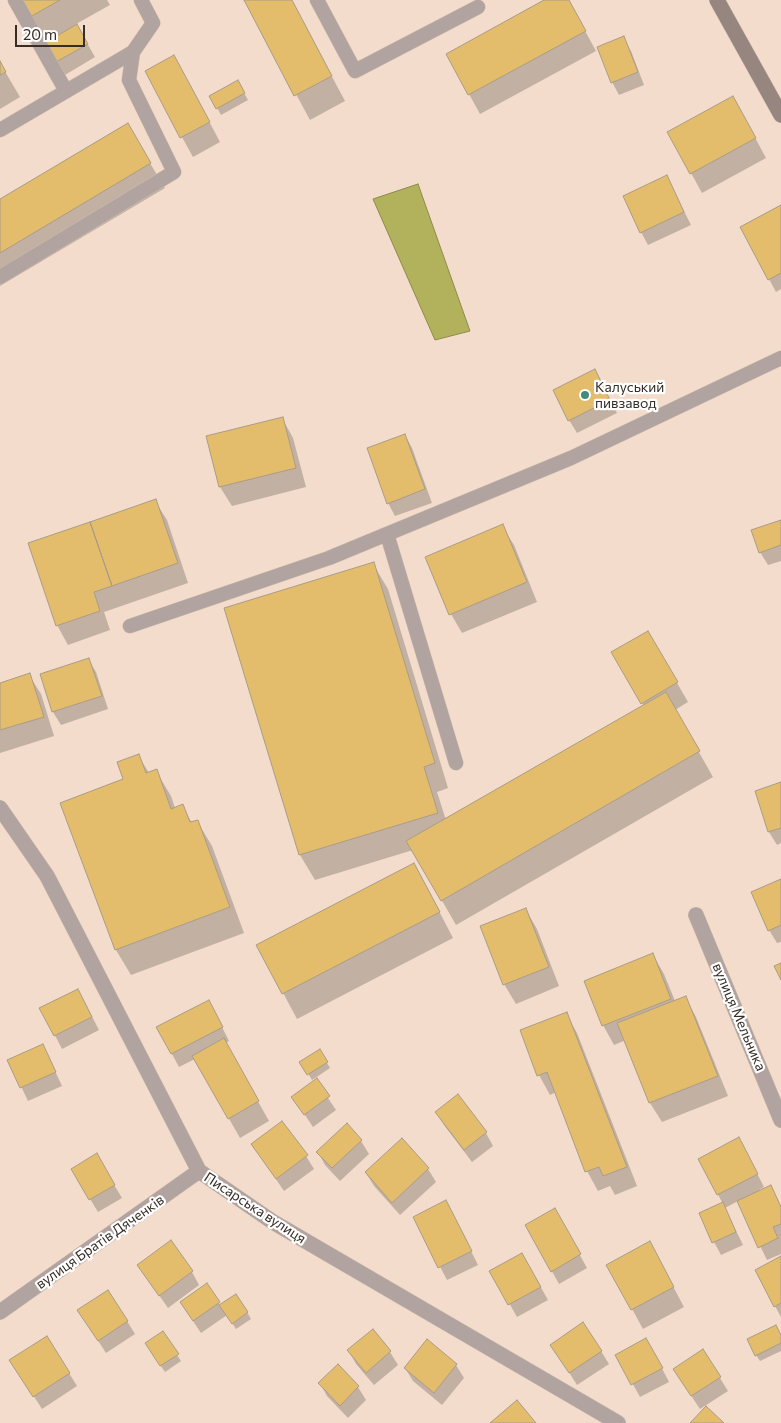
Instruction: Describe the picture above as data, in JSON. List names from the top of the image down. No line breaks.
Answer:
{"streets":{"street":["вулиця Мельника","Писарська вулиця","вулиця Братів Дяченків"]},"crossings":[["Писарська вулиця","вулиця Братів Дяченків"]],"places":["Калуський пивзавод"],"scale_bar":"20 m"}
